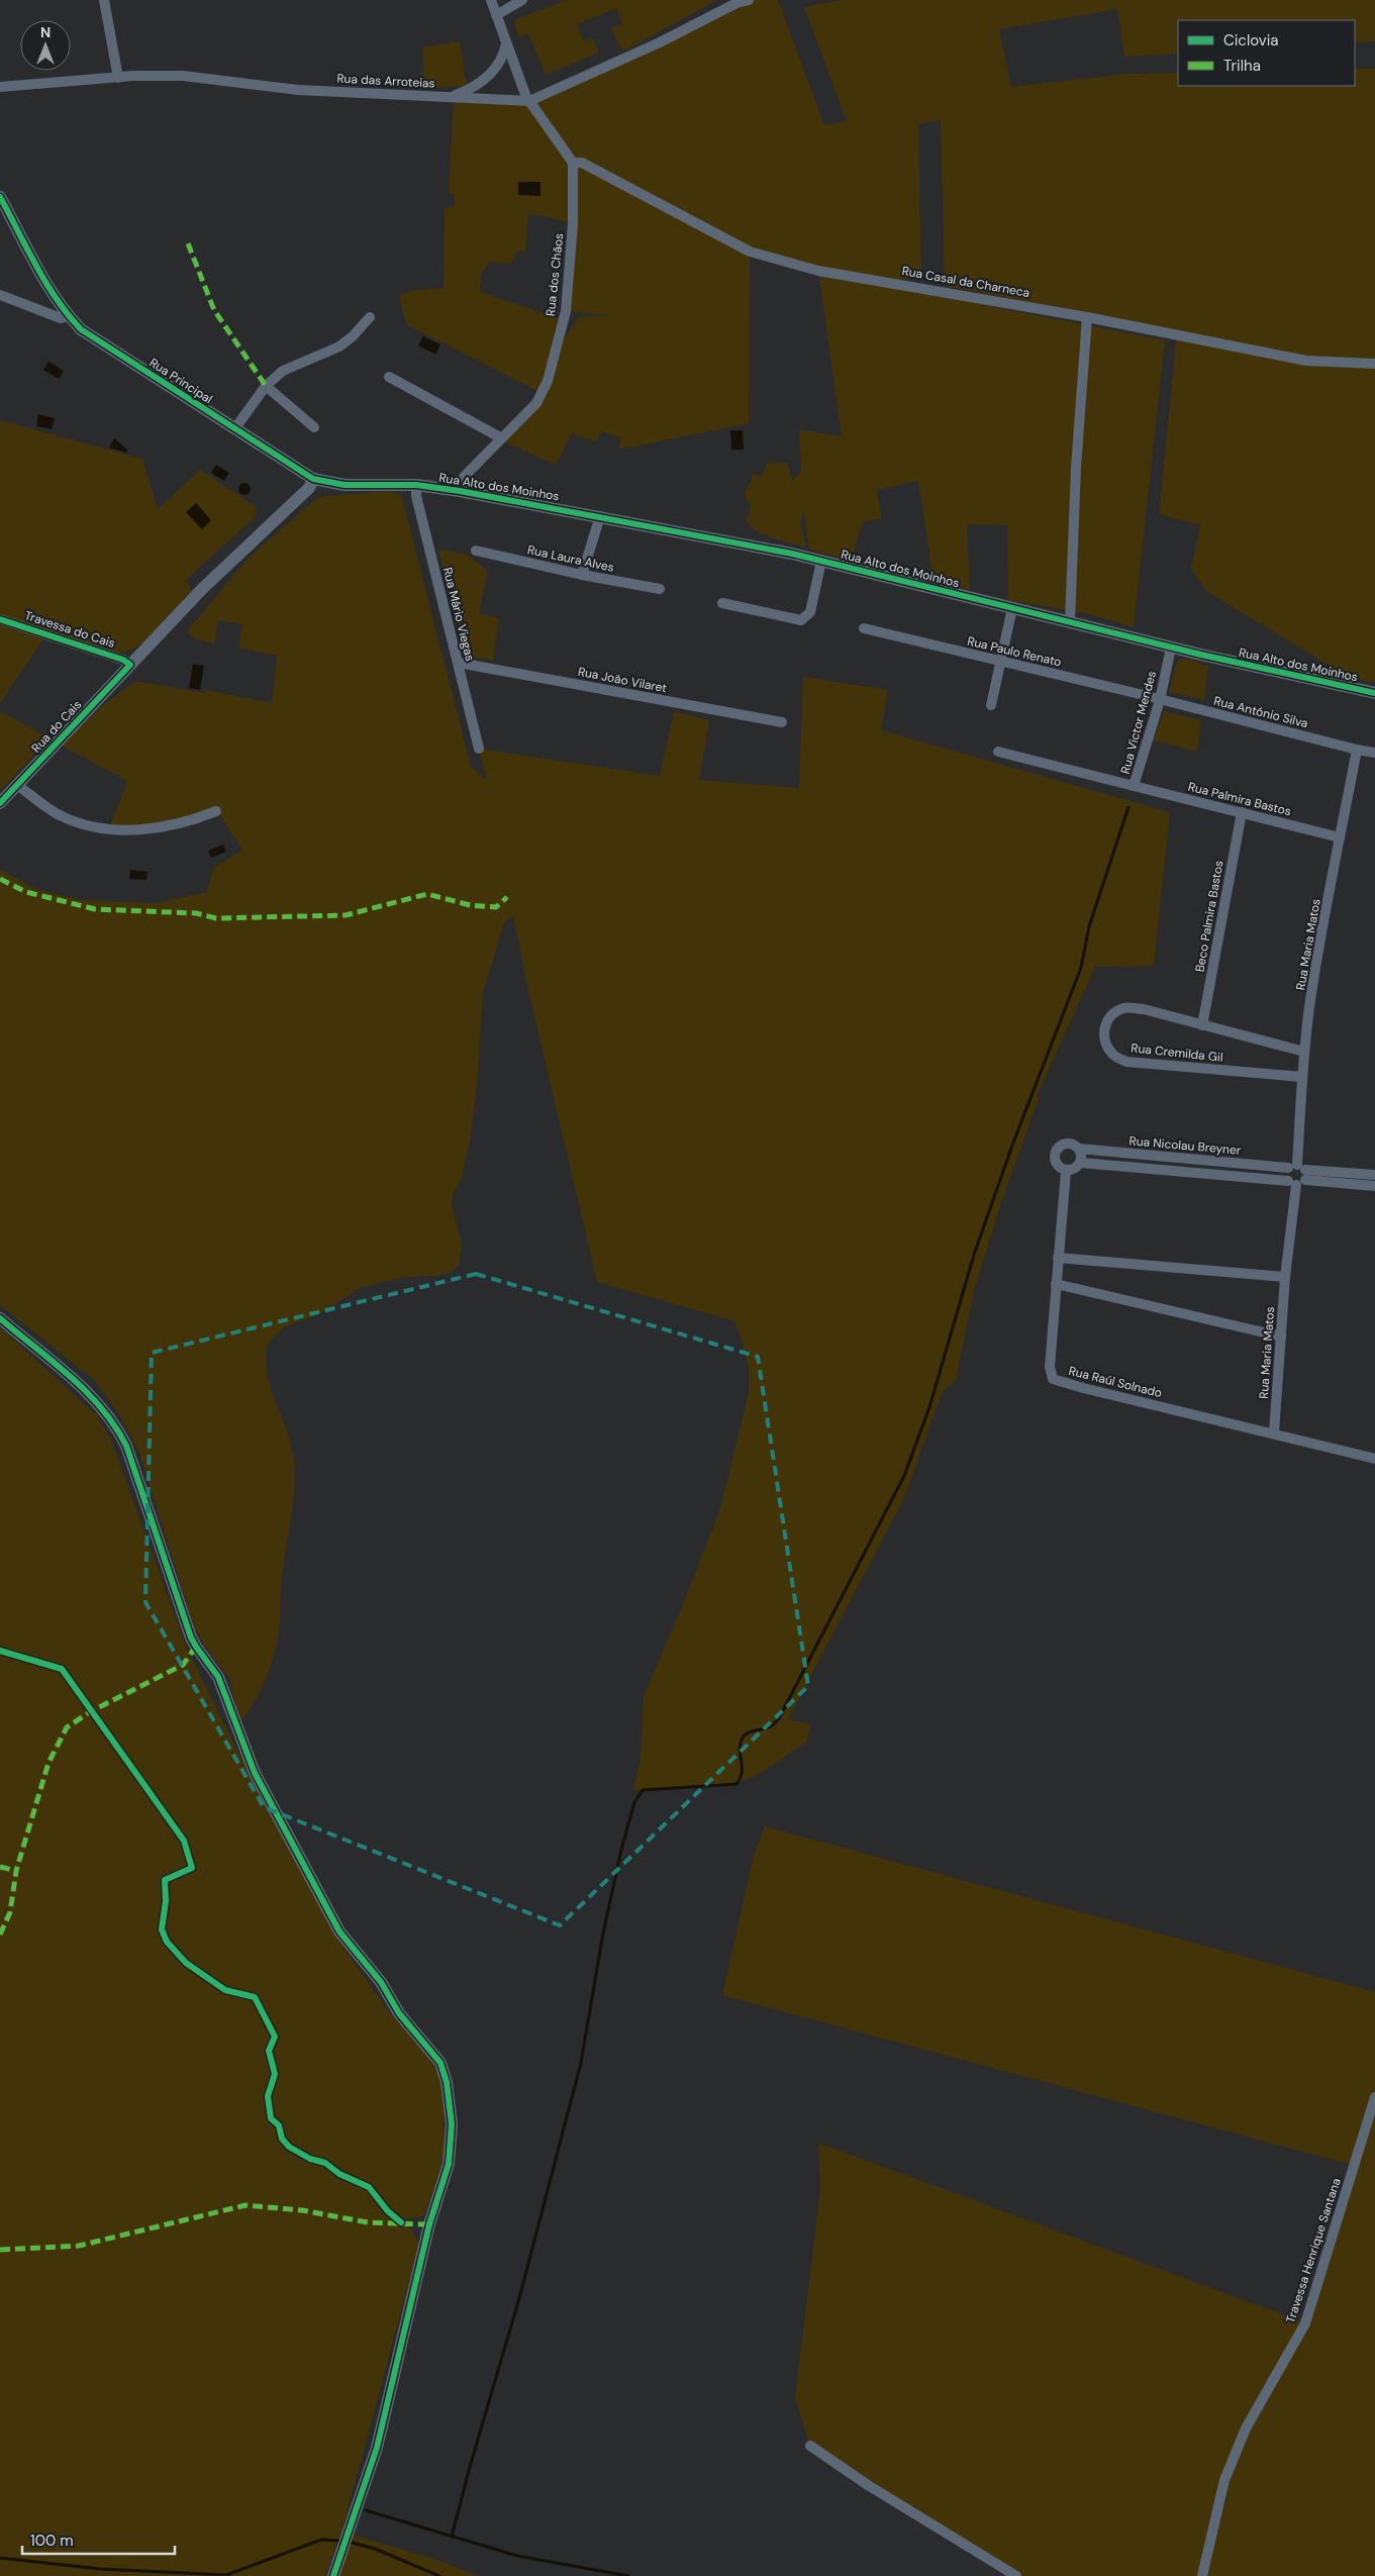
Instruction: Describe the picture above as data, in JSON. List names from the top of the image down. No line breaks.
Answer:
{"streets":{"street":["Rua das Arroteias","Rua dos Chãos","Rua Casal da Charneca","Rua Principal","Rua Alto dos Moinhos","Rua Laura Alves","Rua Mário Viegas","Travessa do Cais","Rua Paulo Renato","Rua João Vilaret","Rua António Silva","Rua Victor Mendes","Rua do Cais","Rua Palmira Bastos","Beco Palmira Bastos","Rua Maria Matos","Rua Cremilda Gil","Rua Nicolau Breyner","Rua Raúl Solnado","Travessa Henrique Santana"]},"crossings":[["Rua dos Chãos","Rua Casal da Charneca"],["Rua dos Chãos","Rua Alto dos Moinhos"],["Rua Principal","Rua Alto dos Moinhos"],["Rua Principal","Rua Mário Viegas"],["Rua Principal","Rua do Cais"],["Rua Alto dos Moinhos","Rua Mário Viegas"],["Rua Alto dos Moinhos","Rua Victor Mendes"],["Rua Mário Viegas","Rua João Vilaret"],["Travessa do Cais","Rua do Cais"],["Rua Paulo Renato","Rua António Silva"],["Rua Paulo Renato","Rua Victor Mendes"],["Rua António Silva","Rua Victor Mendes"],["Rua António Silva","Rua Maria Matos"],["Rua Victor Mendes","Rua Palmira Bastos"],["Rua Palmira Bastos","Beco Palmira Bastos"],["Rua Palmira Bastos","Rua Maria Matos"],["Beco Palmira Bastos","Rua Cremilda Gil"],["Rua Maria Matos","Rua Cremilda Gil"],["Rua Maria Matos","Rua Nicolau Breyner"],["Rua Maria Matos","Rua Raúl Solnado"],["Rua Nicolau Breyner","Rua Raúl Solnado"]],"legend":["Ciclovia","Trilha"],"scale_bar":"100 m","north":"top"}
